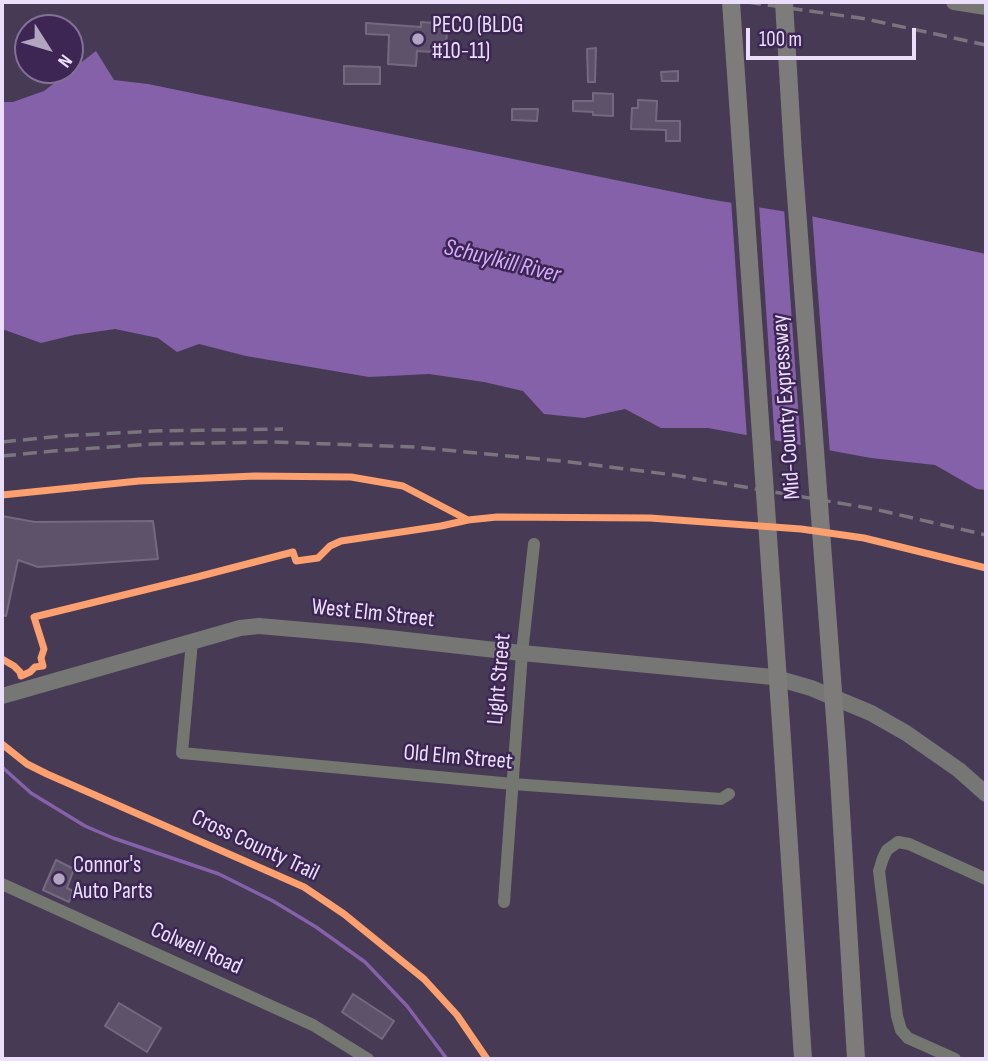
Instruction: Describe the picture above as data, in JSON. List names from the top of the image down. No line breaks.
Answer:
{"streets":{"highway":["Mid-County Expressway"],"main road":["West Elm Street"],"street":["Light Street","Old Elm Street","Colwell Road"],"cycle path":["Cross County Trail"]},"crossings":[["West Elm Street","Light Street"],["West Elm Street","Old Elm Street"],["Light Street","Old Elm Street"]],"water":["Schuylkill River"],"places":["PECO (BLDG #10-11)","Connor's Auto Parts"],"scale_bar":"100 m","north":"bottom right"}
